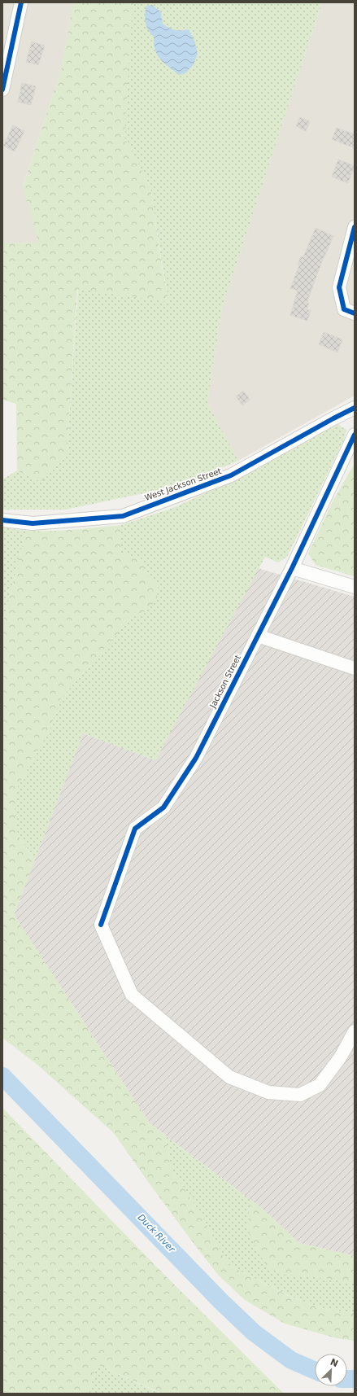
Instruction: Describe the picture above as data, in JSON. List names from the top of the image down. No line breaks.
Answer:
{"streets":{"street":["West Jackson Street","Jackson Street"]},"water":["Duck River"],"north":"top right"}
